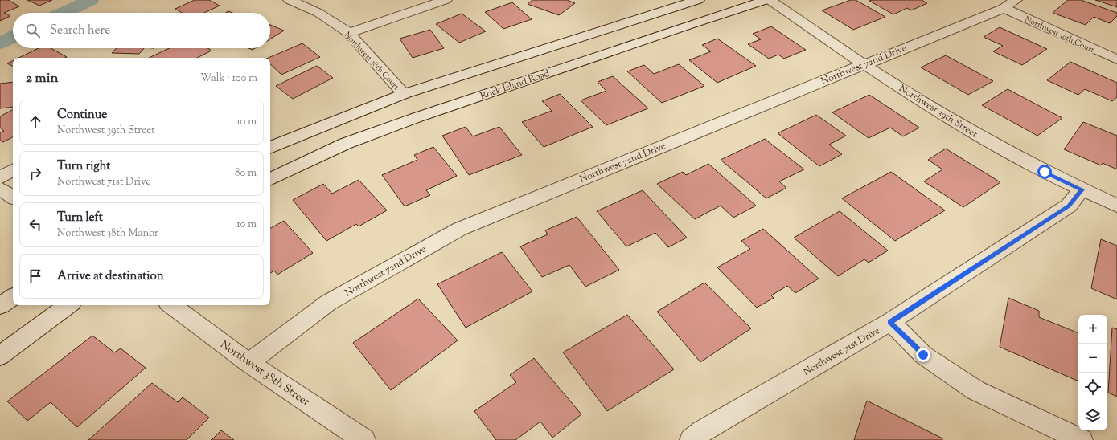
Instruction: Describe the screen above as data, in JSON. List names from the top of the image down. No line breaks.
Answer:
{"streets":{"street":["Northwest 39th Court","Northwest 38th Court","Northwest 72nd Drive","Rock Island Road","Northwest 39th Street","Northwest 71st Drive","Northwest 38th Street"]},"crossings":[["Northwest 39th Court","Northwest 72nd Drive"],["Northwest 72nd Drive","Northwest 39th Street"],["Northwest 72nd Drive","Northwest 38th Street"],["Northwest 39th Street","Northwest 71st Drive"]],"page":{"search":"Search here","heading":["2 min","Walk · 100 m"],"list":[["Continue","Northwest 39th Street","10 m"],["Turn right","Northwest 71st Drive","80 m"],["Turn left","Northwest 38th Manor","10 m"],"Arrive at destination"],"map_buttons":["+","−"]}}
